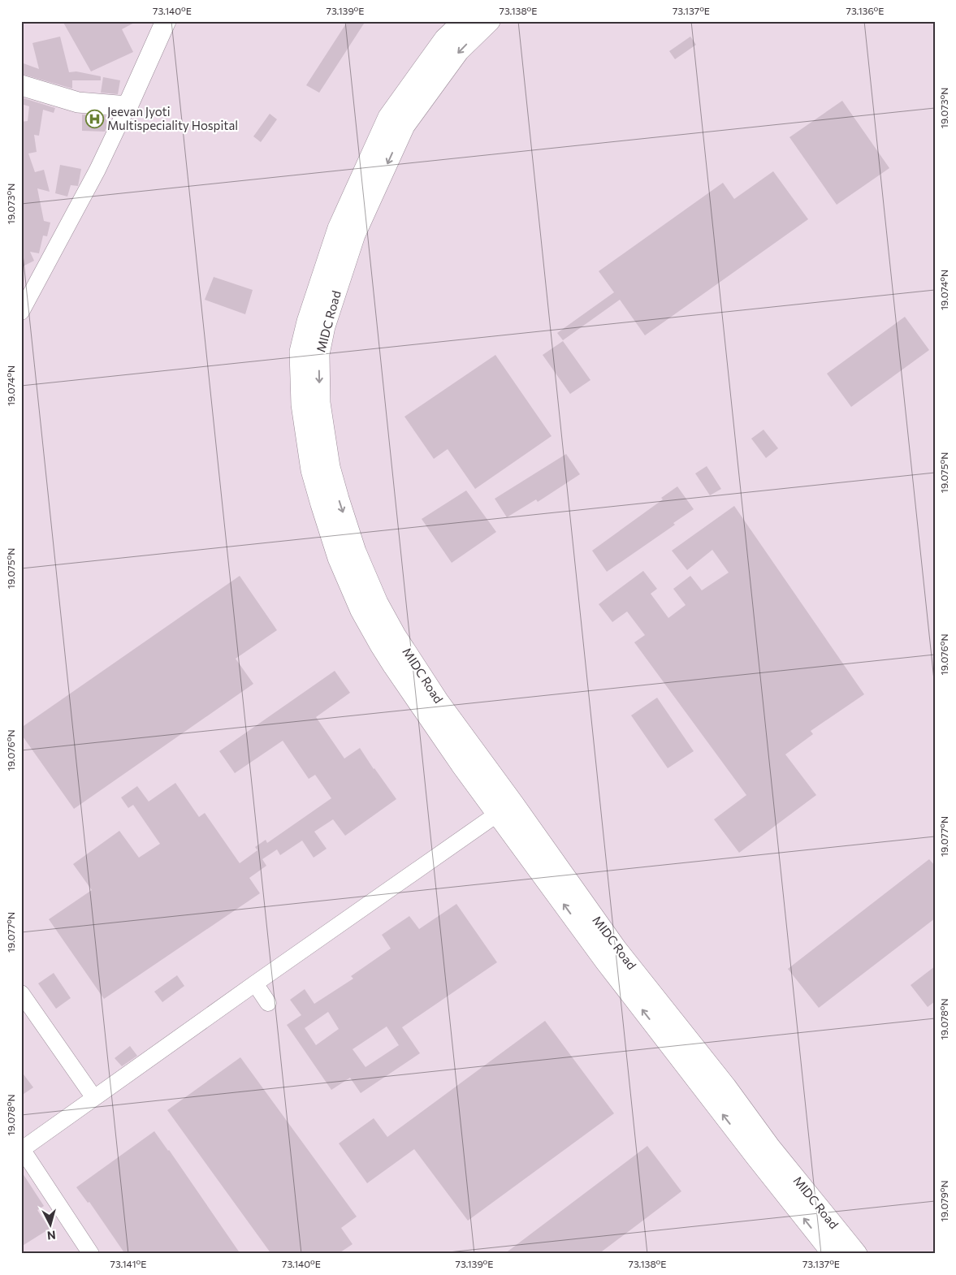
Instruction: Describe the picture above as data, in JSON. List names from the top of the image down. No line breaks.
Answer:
{"streets":{"main road":["MIDC Road"]},"places":{"hospital":["Jeevan Jyoti Multispeciality Hospital"]},"north":"bottom","coordinates":["73.140°E","73.139°E","73.138°E","73.137°E","73.136°E","19.073°N","19.074°N","19.075°N","19.076°N","19.077°N","19.078°N","19.079°N","73.141°E"]}
